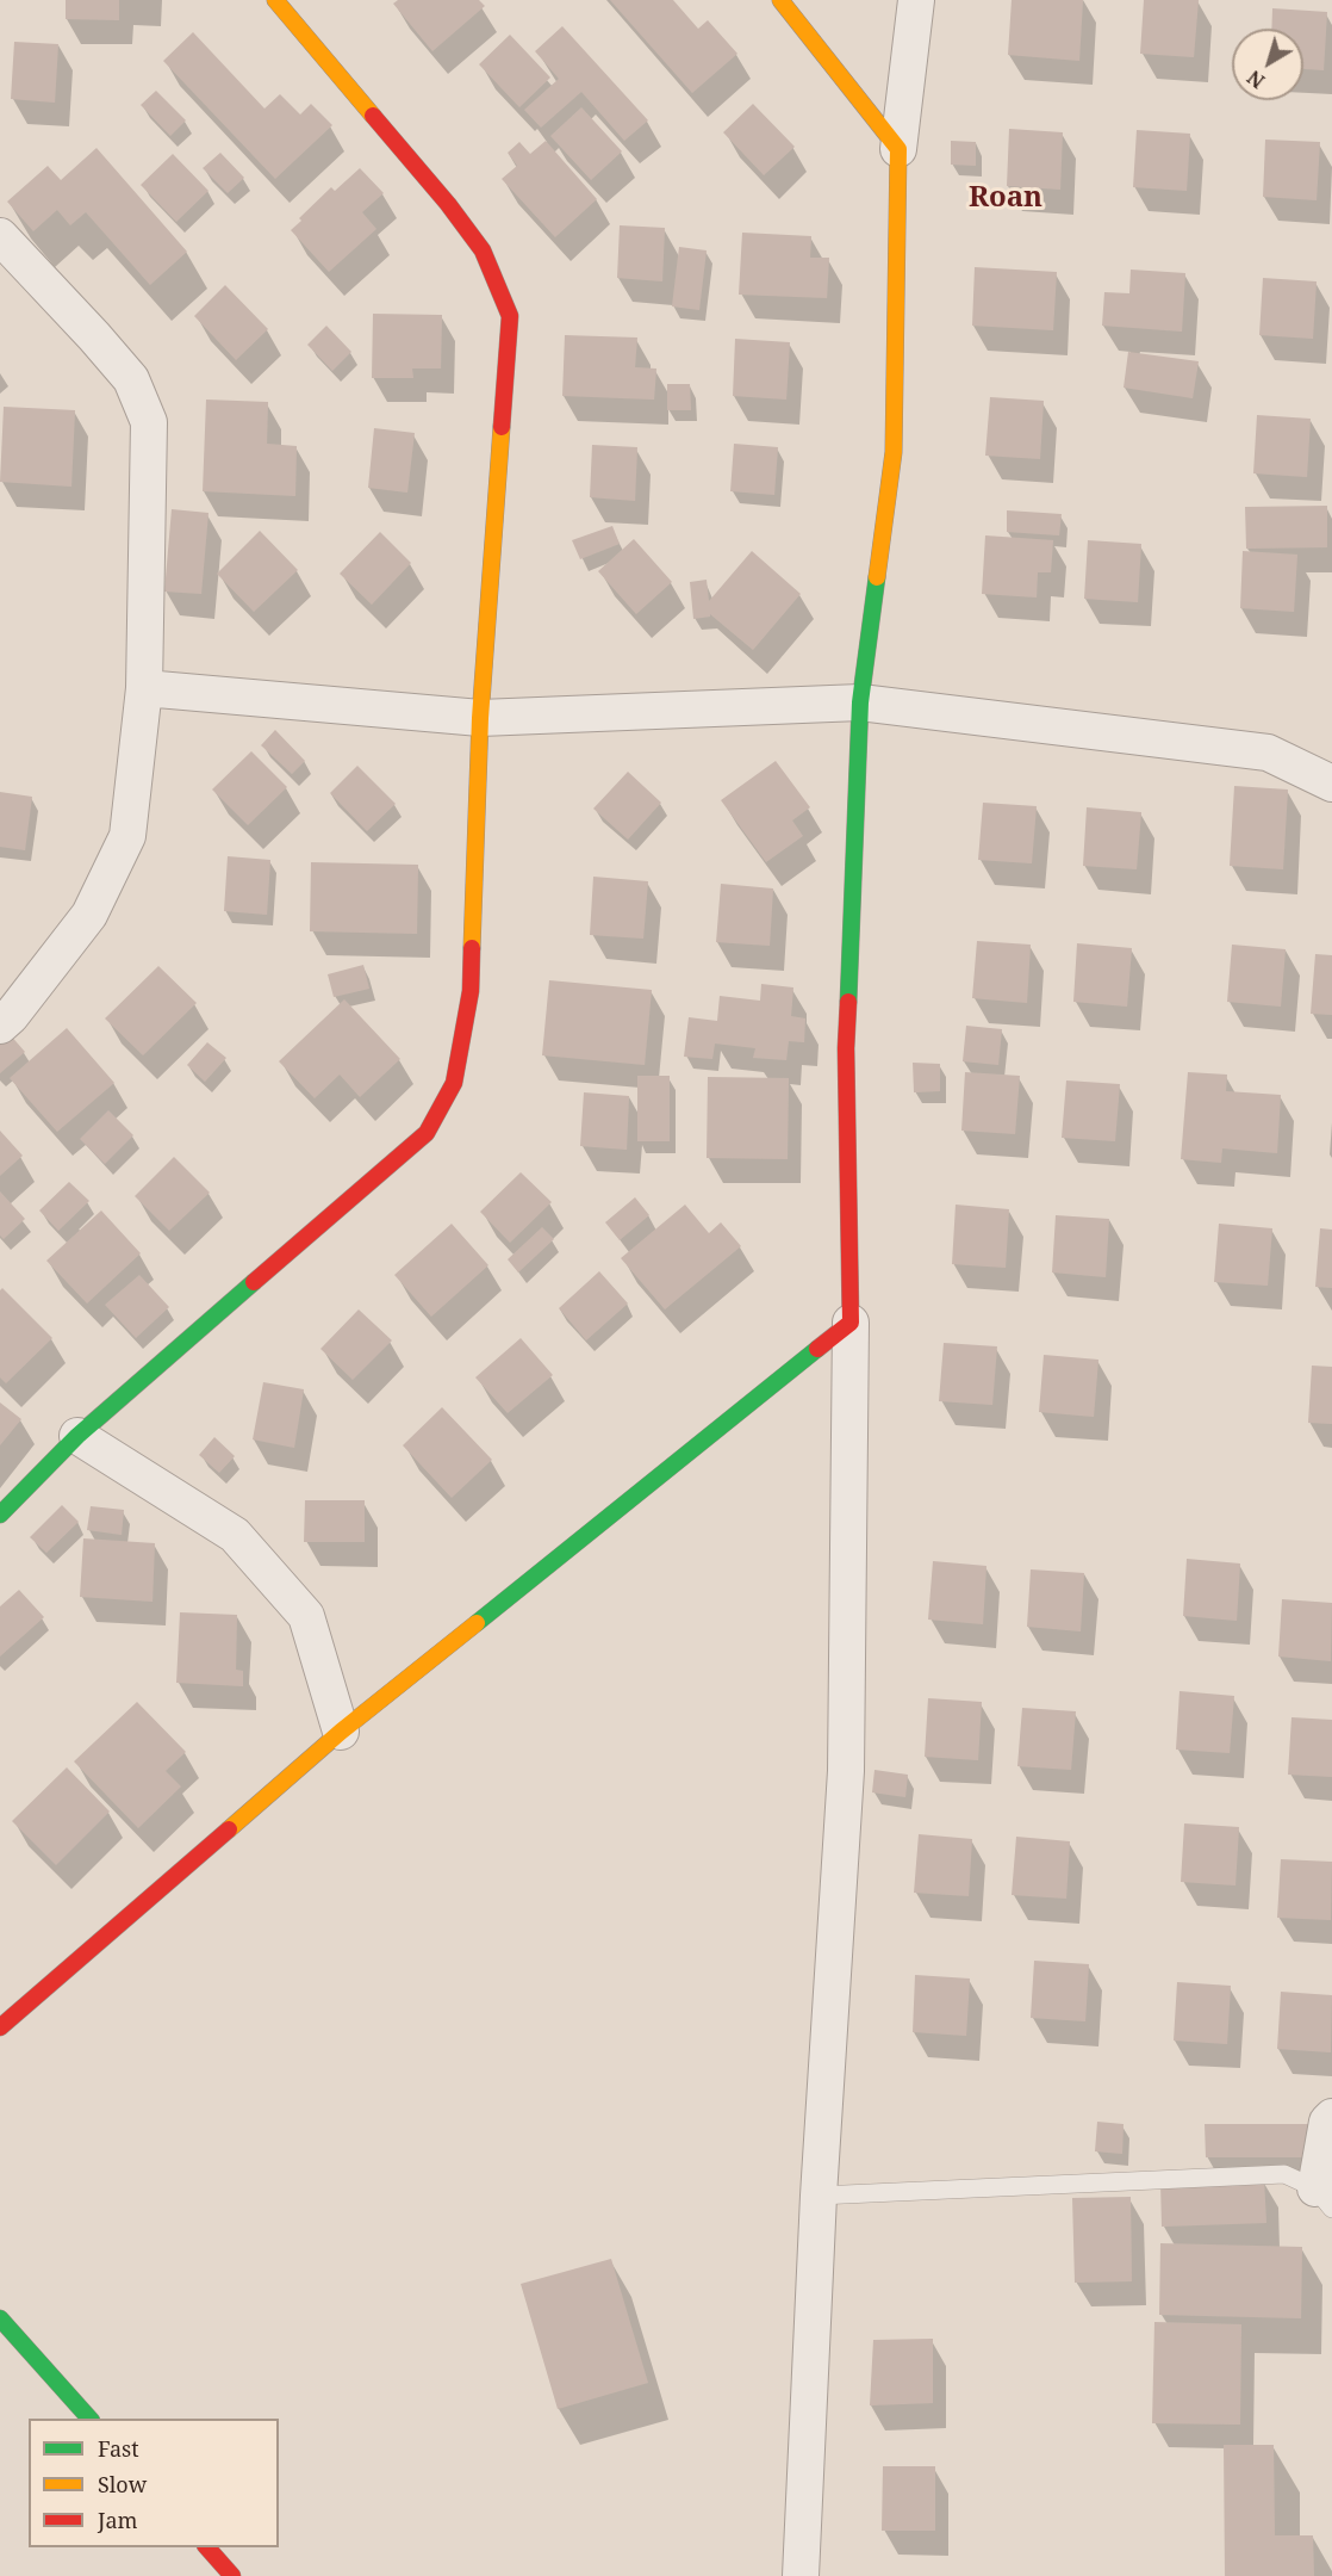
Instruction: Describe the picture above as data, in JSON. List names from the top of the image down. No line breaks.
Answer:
{"districts":["Roan"],"legend":["Fast","Slow","Jam"],"north":"bottom left"}
